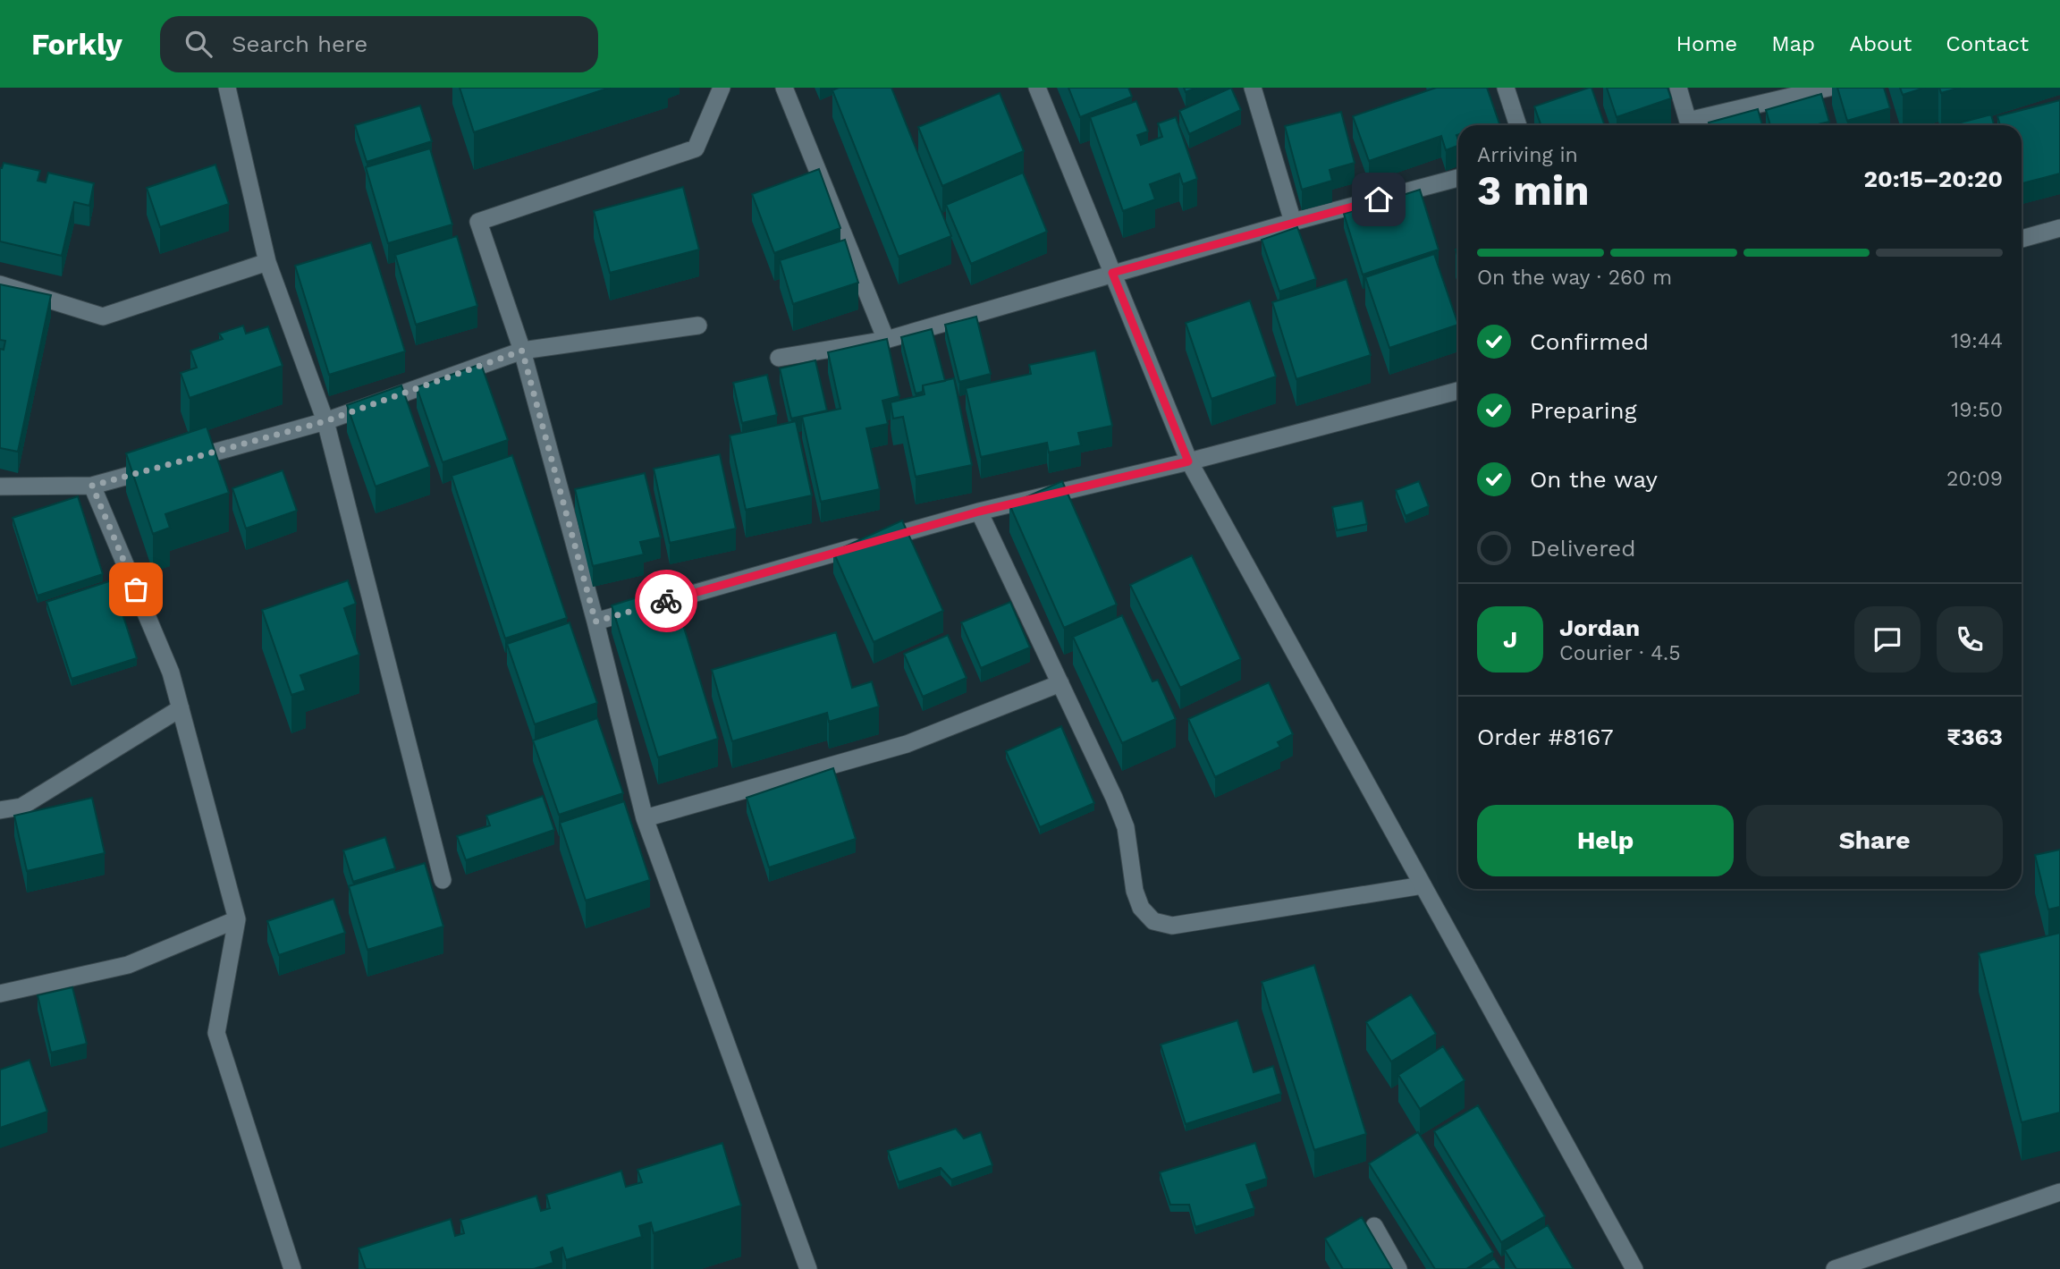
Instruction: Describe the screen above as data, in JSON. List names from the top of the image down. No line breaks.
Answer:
{"page":{"header":"Forkly","search":"Search here","nav":["Home","Map","About","Contact"],"heading":["3 min","Arriving in","20:15–20:20"],"panel":["Jordan","Courier · 4.5","Order #8167","₹363"],"bar":"On the way · 260 m","list":[["Confirmed","19:44"],["Preparing","19:50"],["On the way","20:09"],"Delivered"],"round":"J","buttons":["Help","Share"]}}
